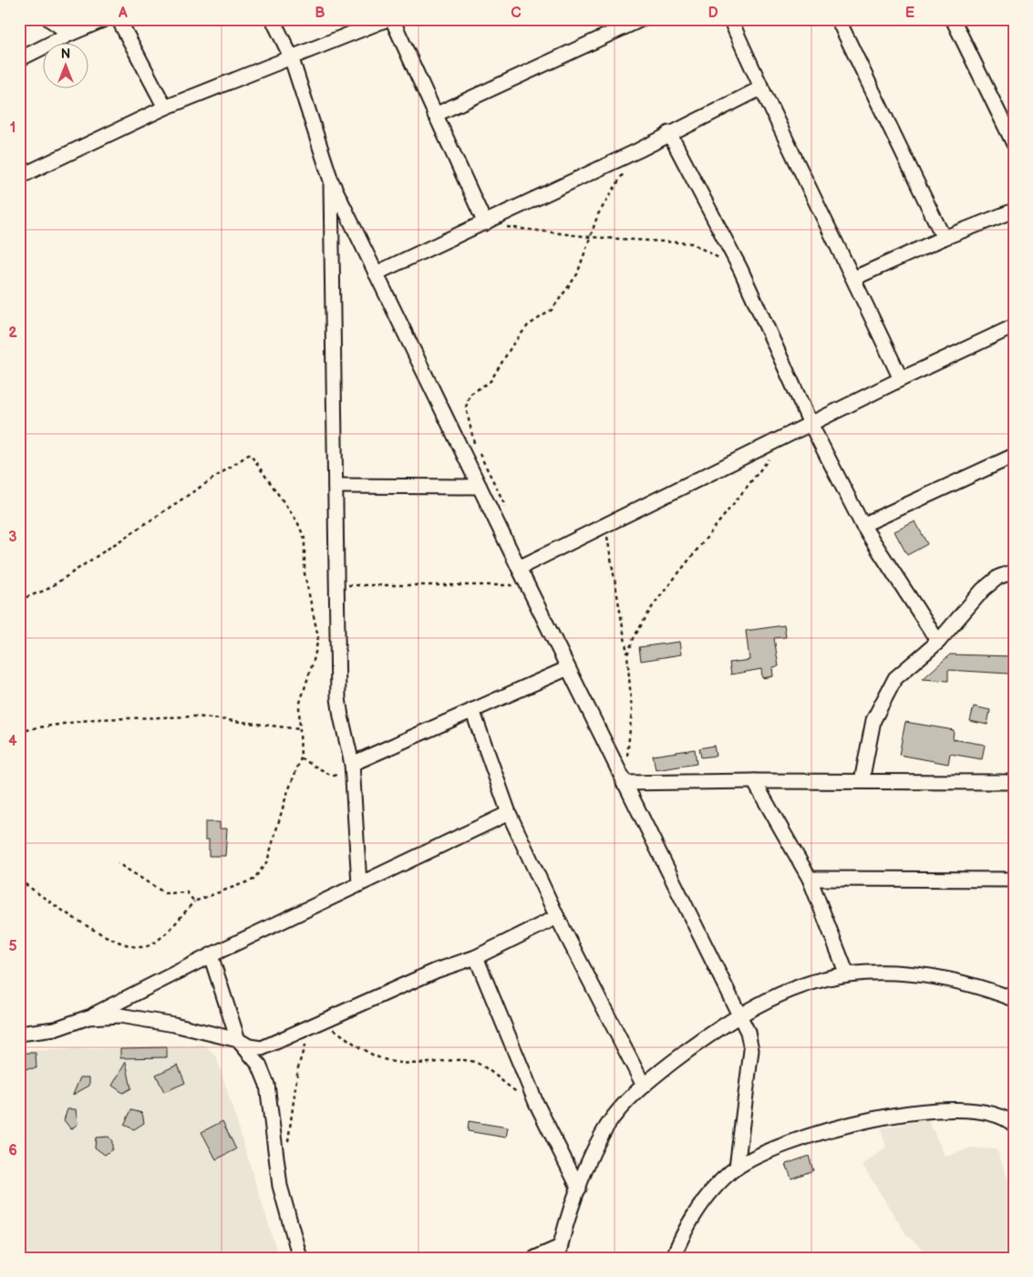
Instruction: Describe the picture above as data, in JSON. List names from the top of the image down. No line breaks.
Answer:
{"north":"top","grid":{"columns":["A","B","C","D","E"],"rows":["1","2","3","4","5","6"]}}
